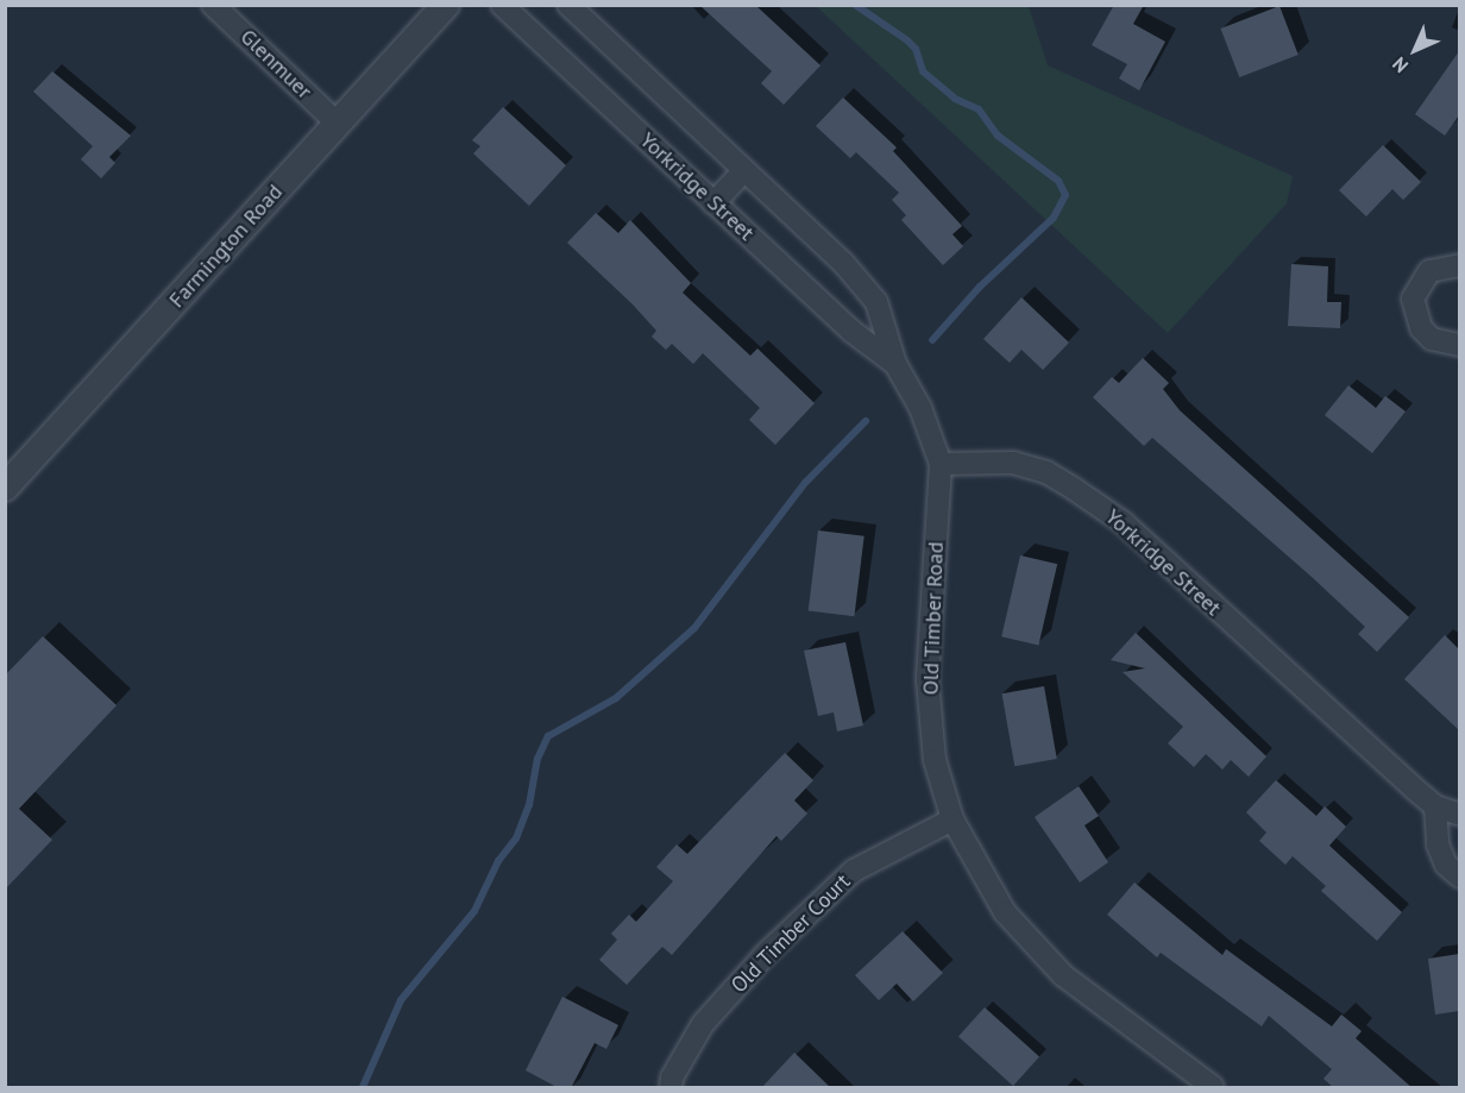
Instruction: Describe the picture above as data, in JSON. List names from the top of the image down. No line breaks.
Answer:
{"streets":{"street":["Glenmuer","Yorkridge Street","Farmington Road","Old Timber Road","Old Timber Court"]},"crossings":[["Glenmuer","Farmington Road"],["Yorkridge Street","Old Timber Road"],["Old Timber Road","Old Timber Court"]],"north":"bottom left"}
